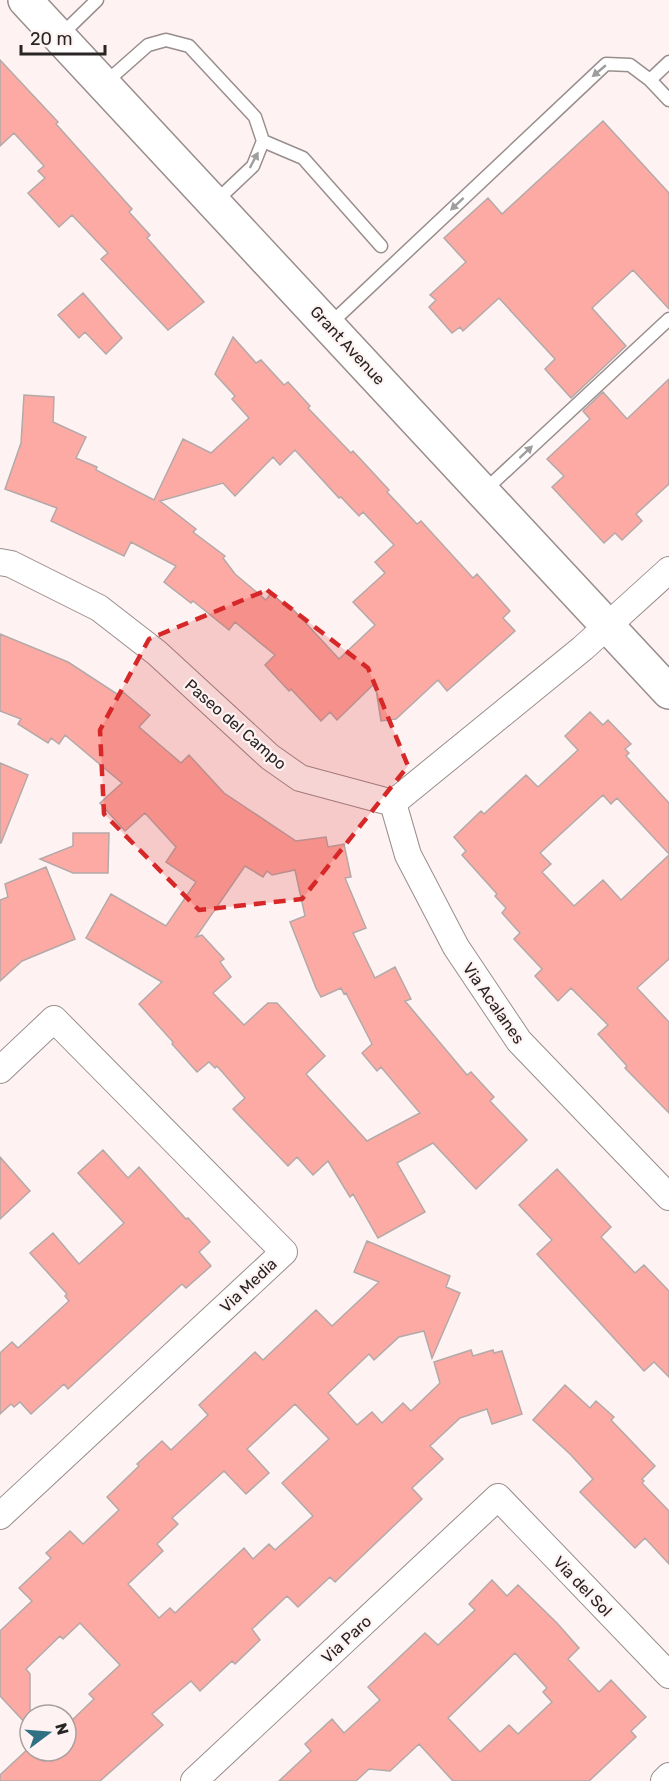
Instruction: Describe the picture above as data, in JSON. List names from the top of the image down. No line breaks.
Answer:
{"streets":{"main road":["Grant Avenue"],"street":["Paseo del Campo","Via Acalanes","Via Media","Via del Sol","Via Paro"]},"crossings":[["Paseo del Campo","Via Acalanes"],["Via del Sol","Via Paro"]],"scale_bar":"20 m","north":"right"}
